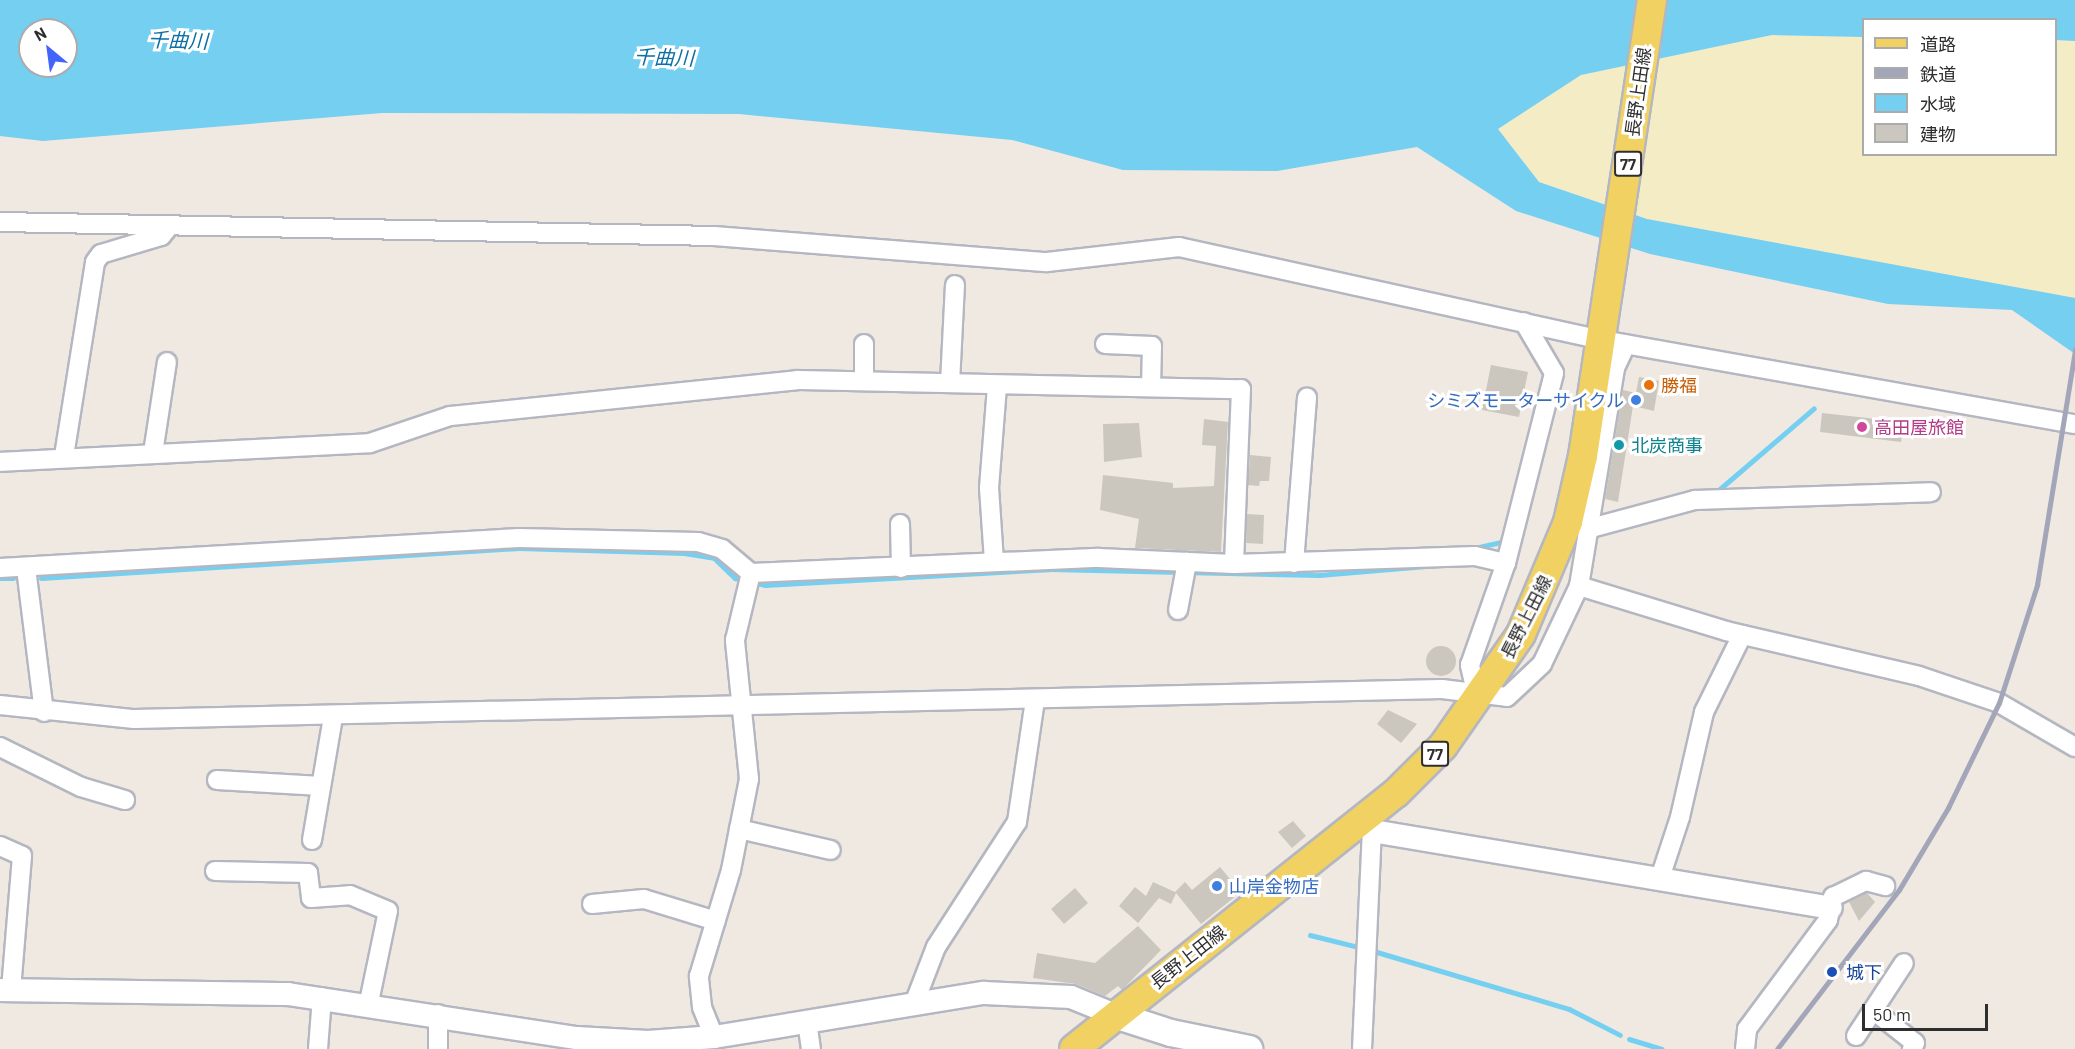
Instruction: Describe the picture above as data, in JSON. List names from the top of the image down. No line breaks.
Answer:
{"streets":{"main road":["長野上田線","77"]},"water":["千曲川"],"places":["勝福","シミズモーターサイクル","高田屋旅館","北炭商事","山岸金物店","城下"],"legend":["道路","鉄道","水域","建物"],"scale_bar":"50 m","north":"top left"}
